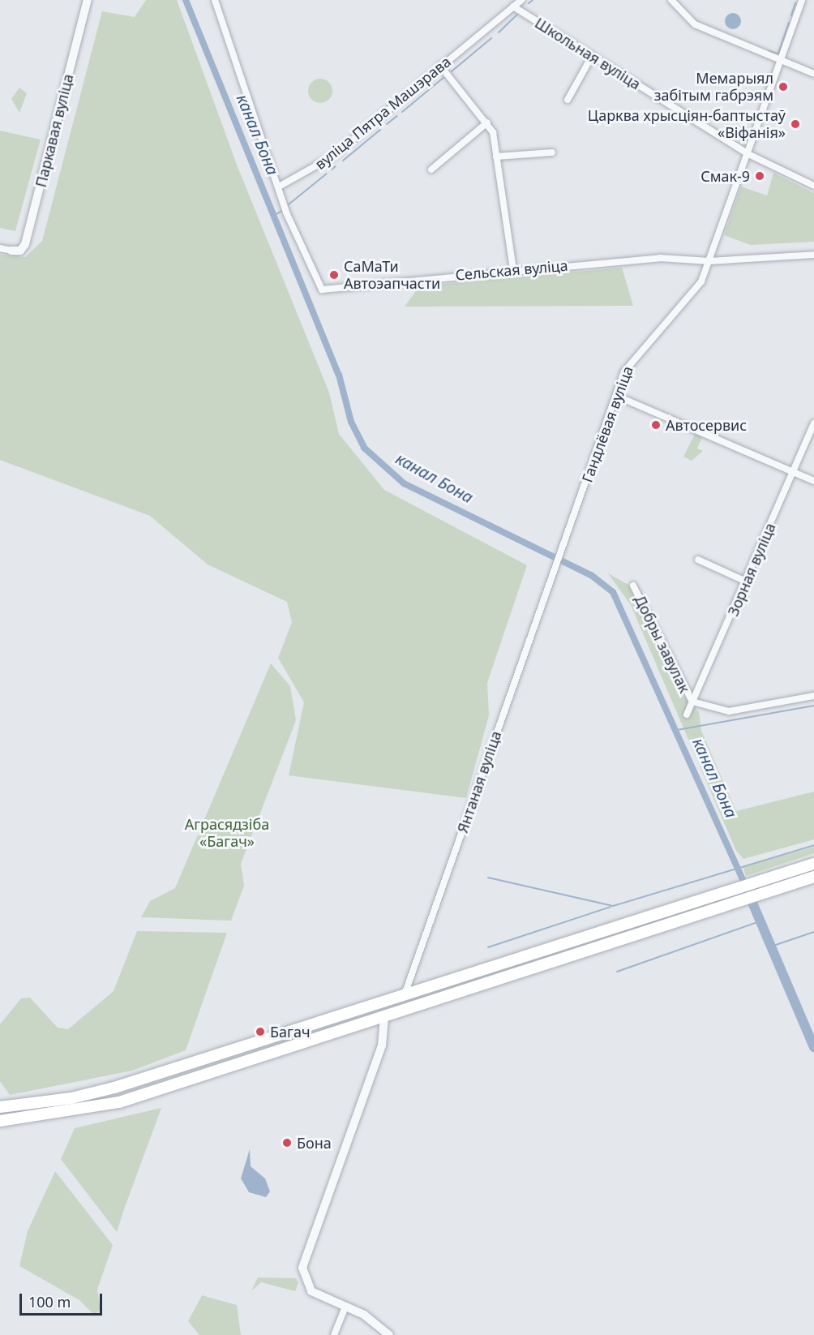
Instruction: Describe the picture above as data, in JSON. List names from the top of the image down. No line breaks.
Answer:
{"streets":{"street":["Школьная вуліца","вуліца Пятра Машэрава","Паркавая вуліца","Сельская вуліца","Гандлёвая вуліца","Зорная вуліца","Добры завулак","Янтаная вуліца"]},"crossings":[["Школьная вуліца","вуліца Пятра Машэрава"],["Школьная вуліца","Гандлёвая вуліца"],["вуліца Пятра Машэрава","Сельская вуліца"],["Сельская вуліца","Гандлёвая вуліца"],["Гандлёвая вуліца","Янтаная вуліца"],["Зорная вуліца","Добры завулак"]],"water":["канал Бона"],"parks":["Аграсядзіба «Багач»"],"places":["Мемарыял забітым габрэям","Царква хрысціян-баптыстаў «Віфанія»","Смак-9","СаМаТи Автоэапчасти","Автосервис","Багач","Бона"],"scale_bar":"100 m"}
